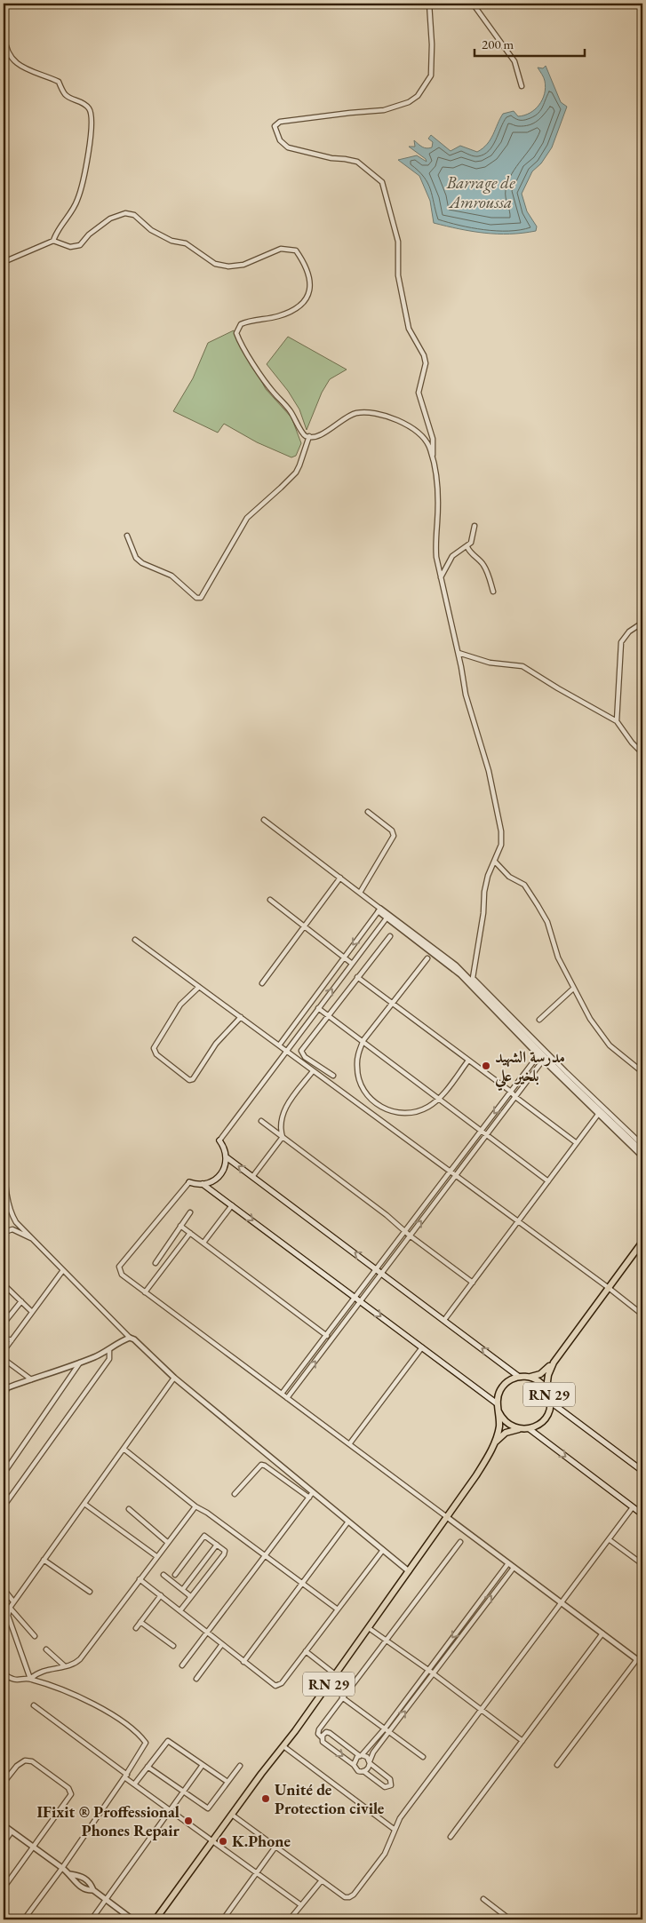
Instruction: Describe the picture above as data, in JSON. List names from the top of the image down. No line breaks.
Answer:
{"streets":{"main road":["RN 29"]},"water":["Barrage de Amroussa"],"places":["مدرسة الشهيد بلخير علي","Unité de Protection civile","IFixit ® Proffessional Phones Repair","K.Phone"],"scale_bar":"200 m"}
